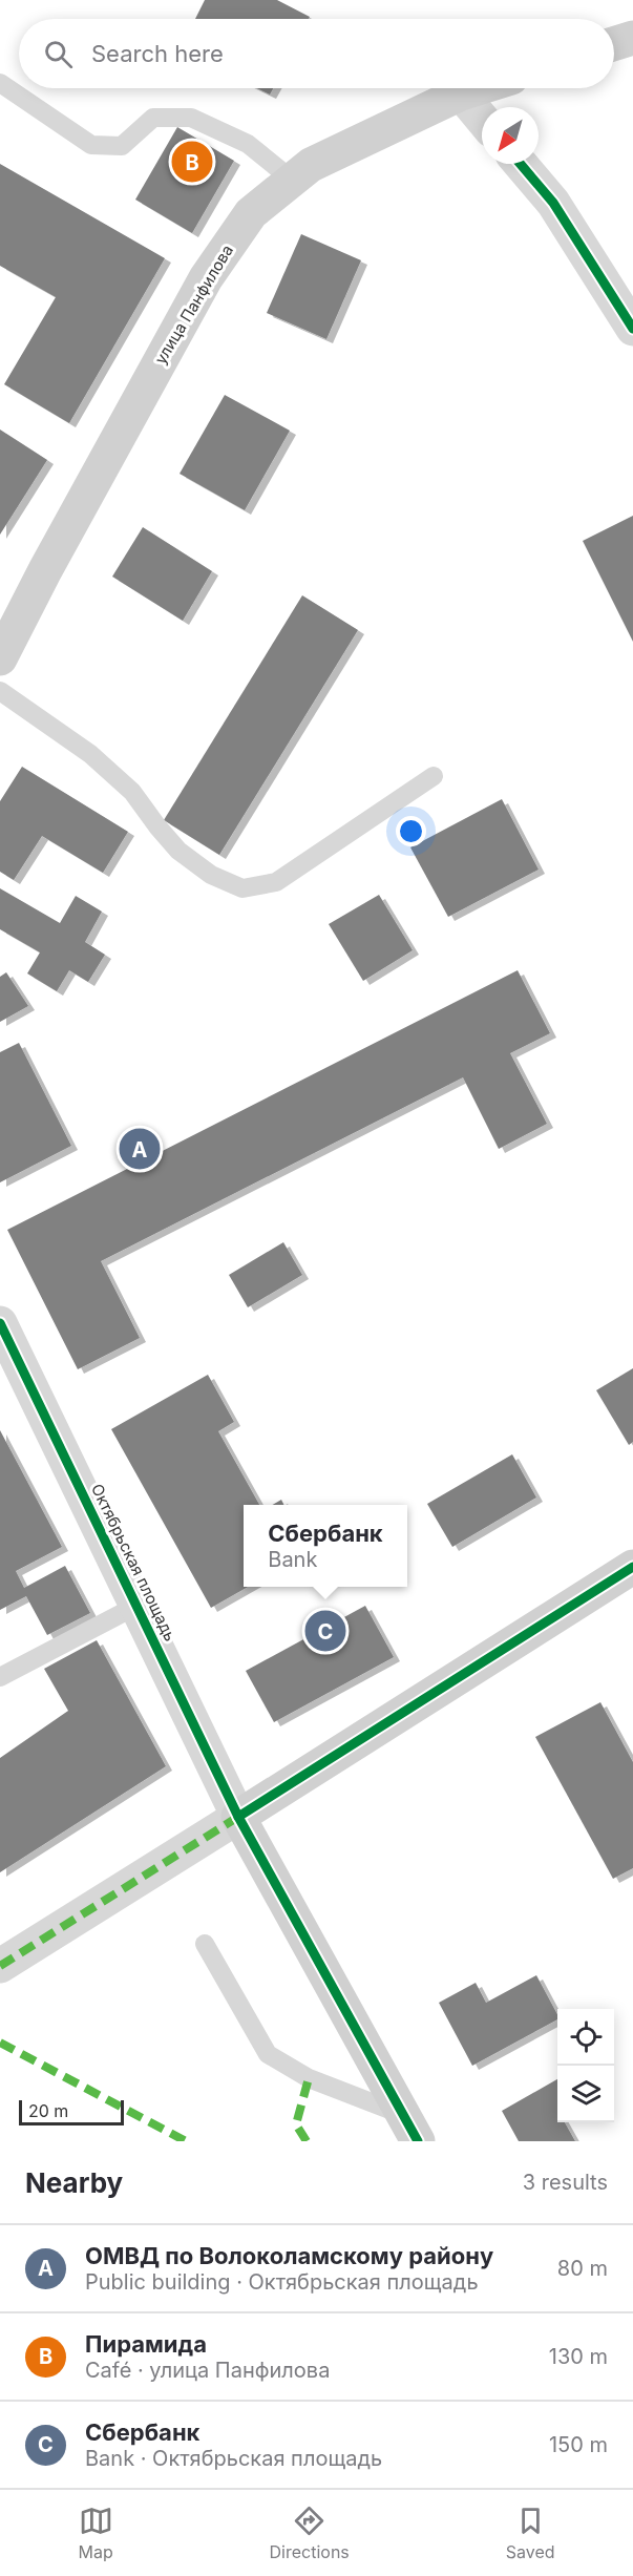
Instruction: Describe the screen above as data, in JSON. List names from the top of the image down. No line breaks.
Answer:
{"streets":{"main road":["улица Панфилова"],"street":["Октябрьская площадь"]},"scale_bar":"20 m","north":"bottom left","page":{"search":"Search here","pins":["B","A","C"],"popup":["Сбербанк","Bank"],"scale":"20 m","heading":["Nearby","3 results"],"list":[{"mark":"A","name":"ОМВД по Волоколамскому району","note":"Public building · Октябрьская площадь","value":"80 m"},{"mark":"B","name":"Пирамида","note":"Café · улица Панфилова","value":"130 m"},{"mark":"C","name":"Сбербанк","note":"Bank · Октябрьская площадь","value":"150 m"}],"nav":["Map","Directions","Saved"]}}
